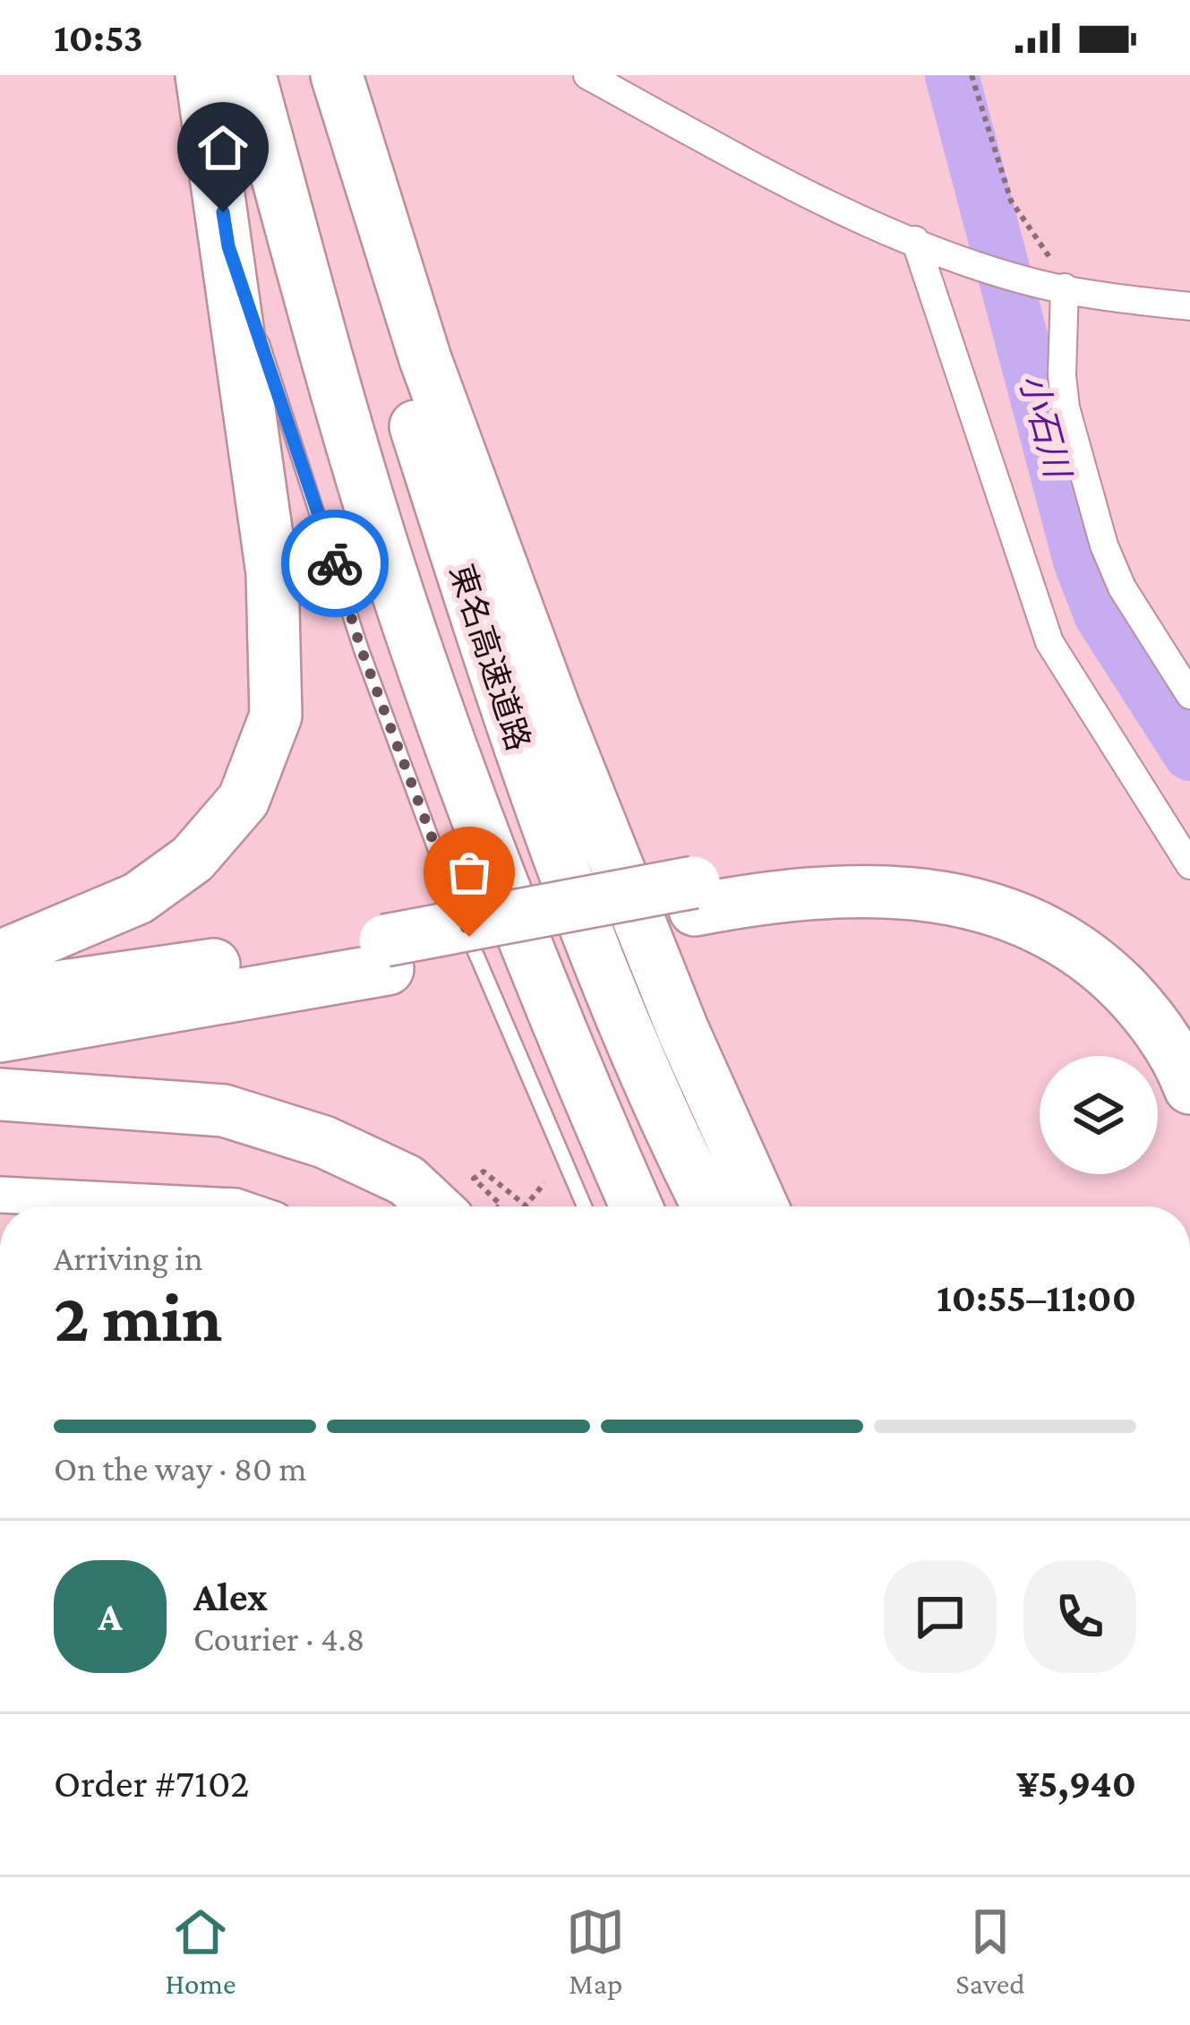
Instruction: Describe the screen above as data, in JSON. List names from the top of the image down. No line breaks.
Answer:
{"streets":{"highway":["東名高速道路"]},"water":["小石川"],"page":{"status":"10:53","heading":["2 min","Arriving in","10:55–11:00"],"panel":["Alex","Courier · 4.8","Order #7102","¥5,940"],"bar":"On the way · 80 m","round":"A","tabs":["Home","Map","Saved"]}}
